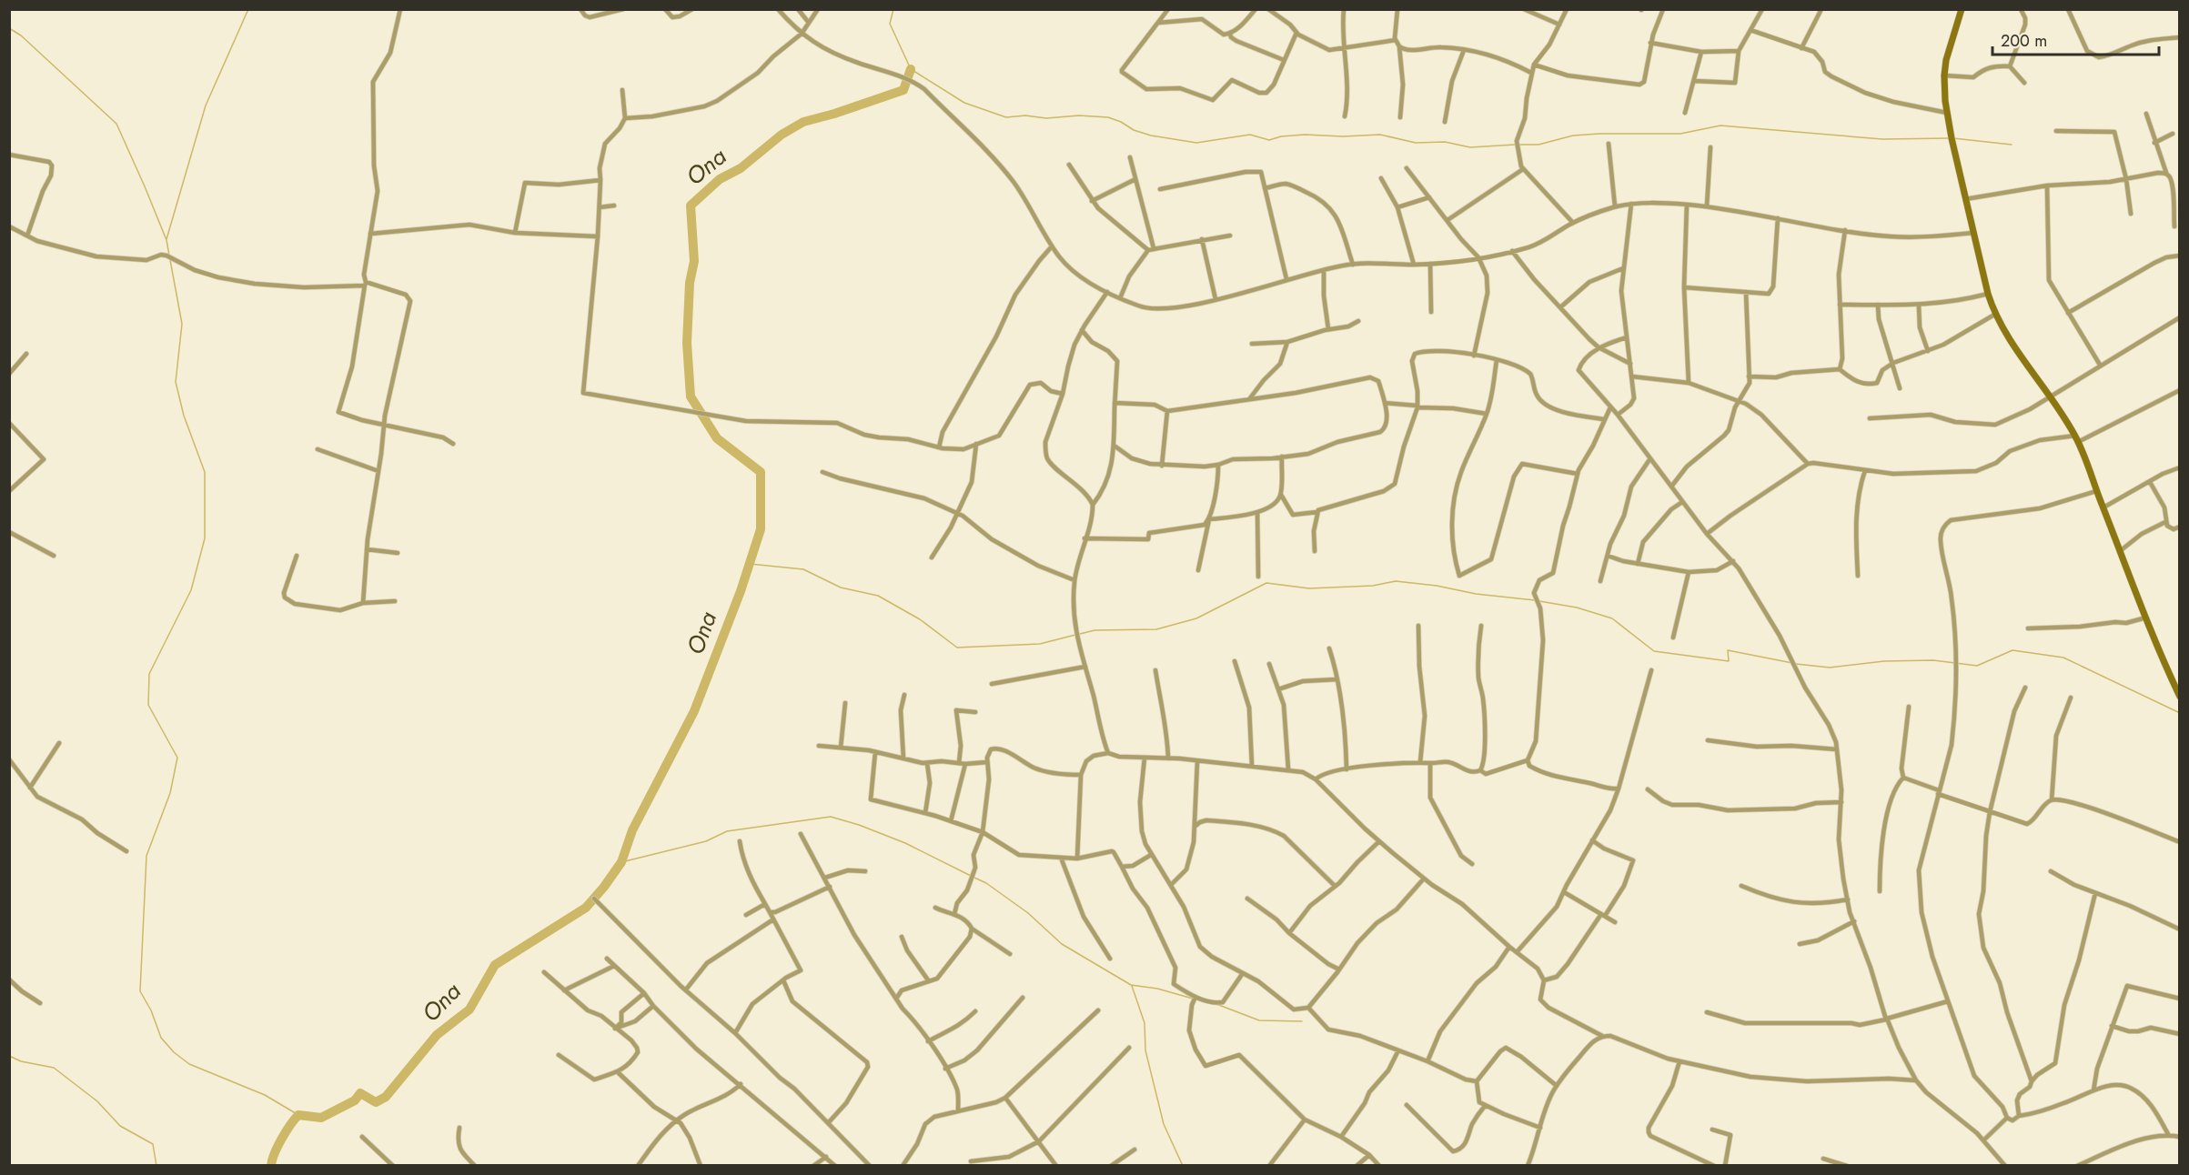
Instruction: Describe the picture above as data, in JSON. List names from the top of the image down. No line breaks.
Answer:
{"water":["Ona"],"scale_bar":"200 m"}
